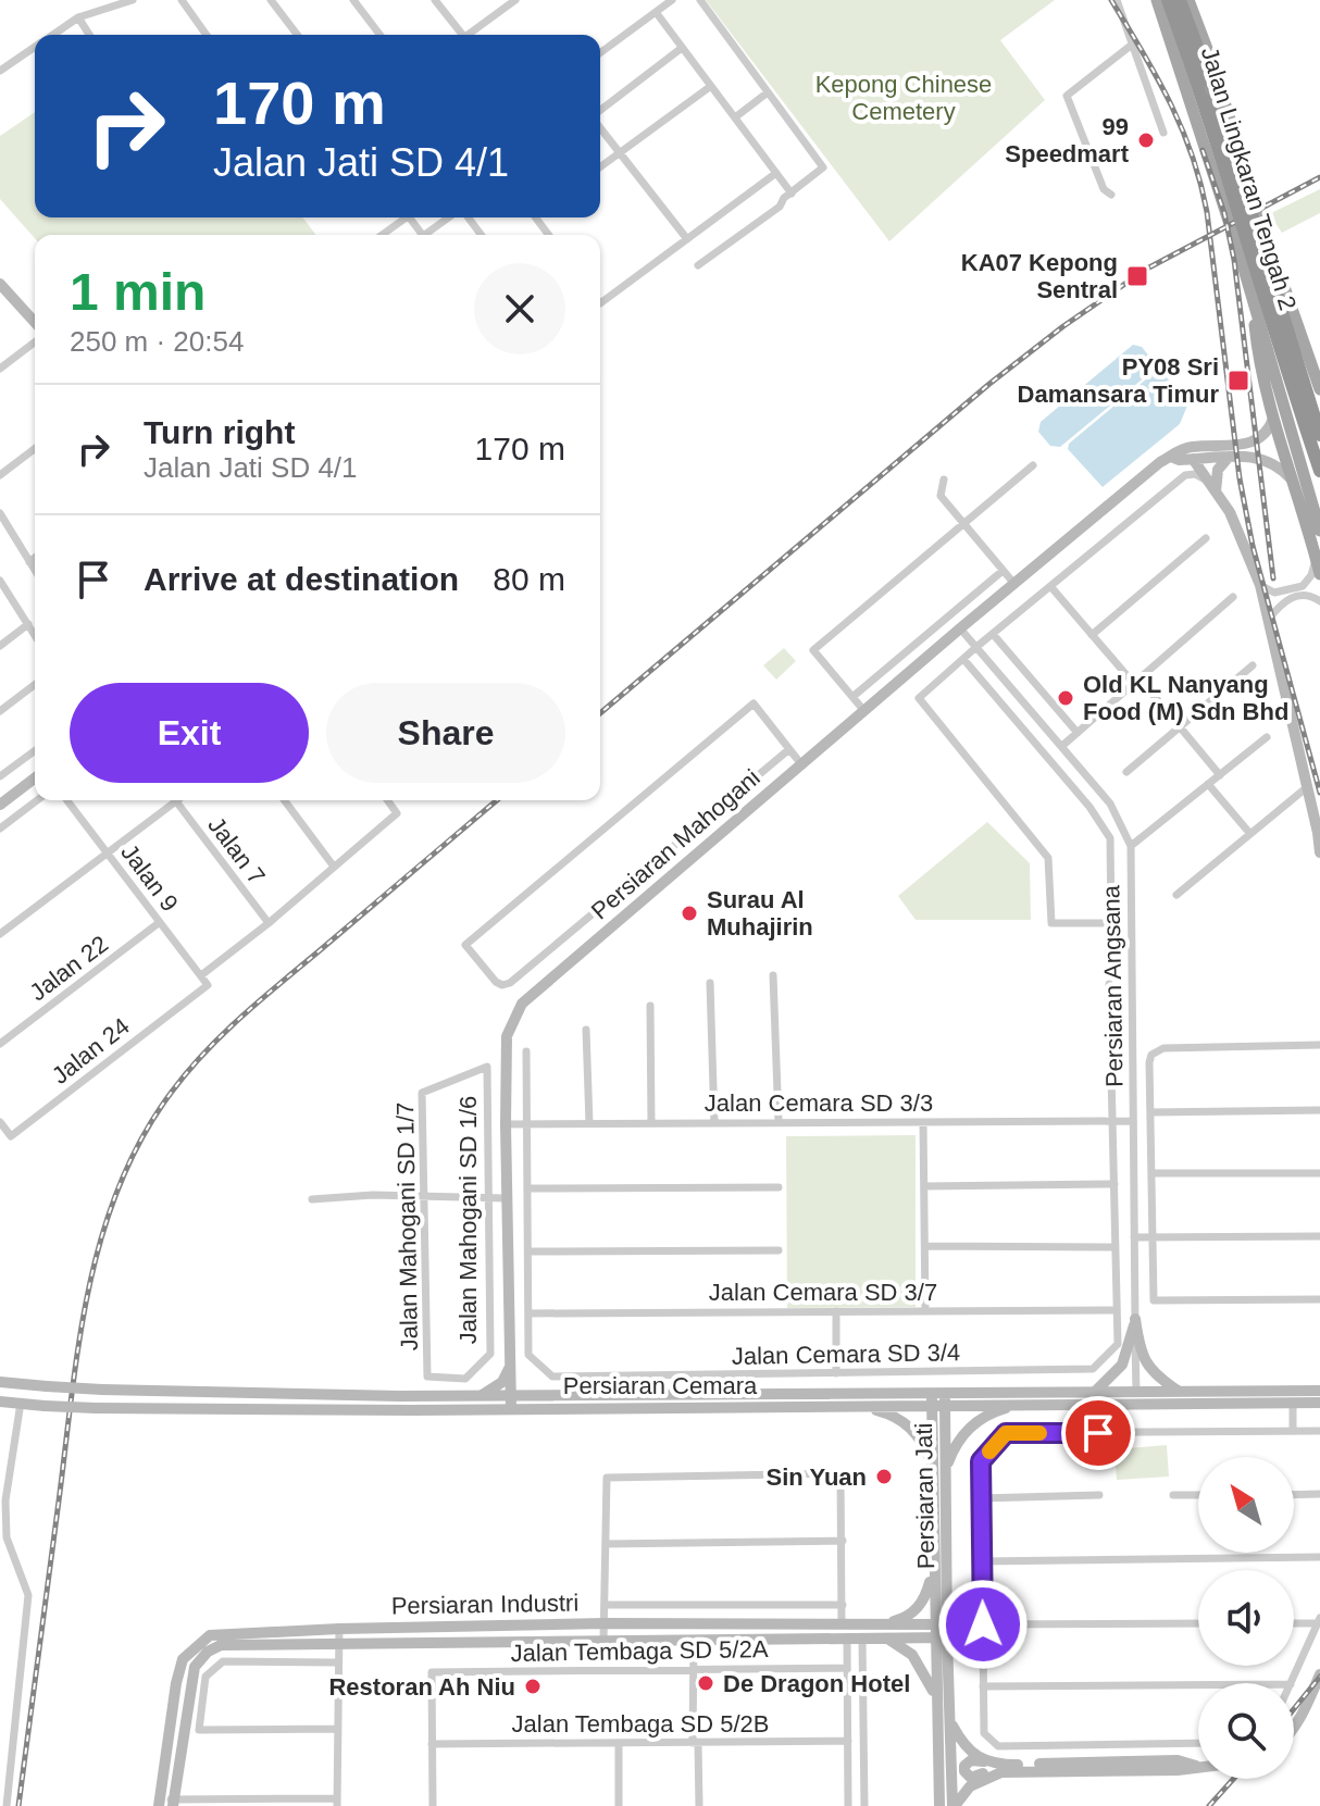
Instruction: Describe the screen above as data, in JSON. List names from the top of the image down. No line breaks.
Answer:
{"streets":{"highway":["Jalan Lingkaran Tengah 2"],"main road":["Persiaran Mahogani","Persiaran Cemara","Persiaran Jati","Persiaran Industri"],"street":["Jalan 7","Jalan 9","Jalan 22","Persiaran Angsana","Jalan 24","Jalan Cemara SD 3/3","Jalan Mahogani SD 1/6","Jalan Mahogani SD 1/7","Jalan Cemara SD 3/7","Jalan Cemara SD 3/4","Jalan Tembaga SD 5/2A","Jalan Tembaga SD 5/2B"]},"crossings":[["Persiaran Mahogani","Persiaran Angsana"],["Persiaran Mahogani","Jalan Cemara SD 3/3"],["Persiaran Mahogani","Persiaran Cemara"],["Jalan 9","Jalan 22"],["Jalan 9","Jalan 24"],["Persiaran Angsana","Jalan Cemara SD 3/3"],["Persiaran Angsana","Persiaran Cemara"],["Jalan Cemara SD 3/3","Jalan Cemara SD 3/4"],["Jalan Mahogani SD 1/6","Jalan Mahogani SD 1/7"],["Jalan Cemara SD 3/7","Jalan Cemara SD 3/4"],["Persiaran Cemara","Persiaran Jati"],["Persiaran Jati","Persiaran Industri"],["Jalan Tembaga SD 5/2A","Jalan Tembaga SD 5/2B"]],"parks":["Kepong Chinese Cemetery"],"places":{"other":["99 Speedmart","Old KL Nanyang Food (M) Sdn Bhd","Surau Al Muhajirin","Sin Yuan","De Dragon Hotel","Restoran Ah Niu"],"transit":["KA07 Kepong Sentral","PY08 Sri Damansara Timur"]},"north":"top left","page":{"turn":["170 m","Jalan Jati SD 4/1"],"heading":["1 min","250 m · 20:54"],"list":[{"name":"Turn right","note":"Jalan Jati SD 4/1","value":"170 m"},{"name":"Arrive at destination","value":"80 m"}],"buttons":["Exit","Share"]}}
